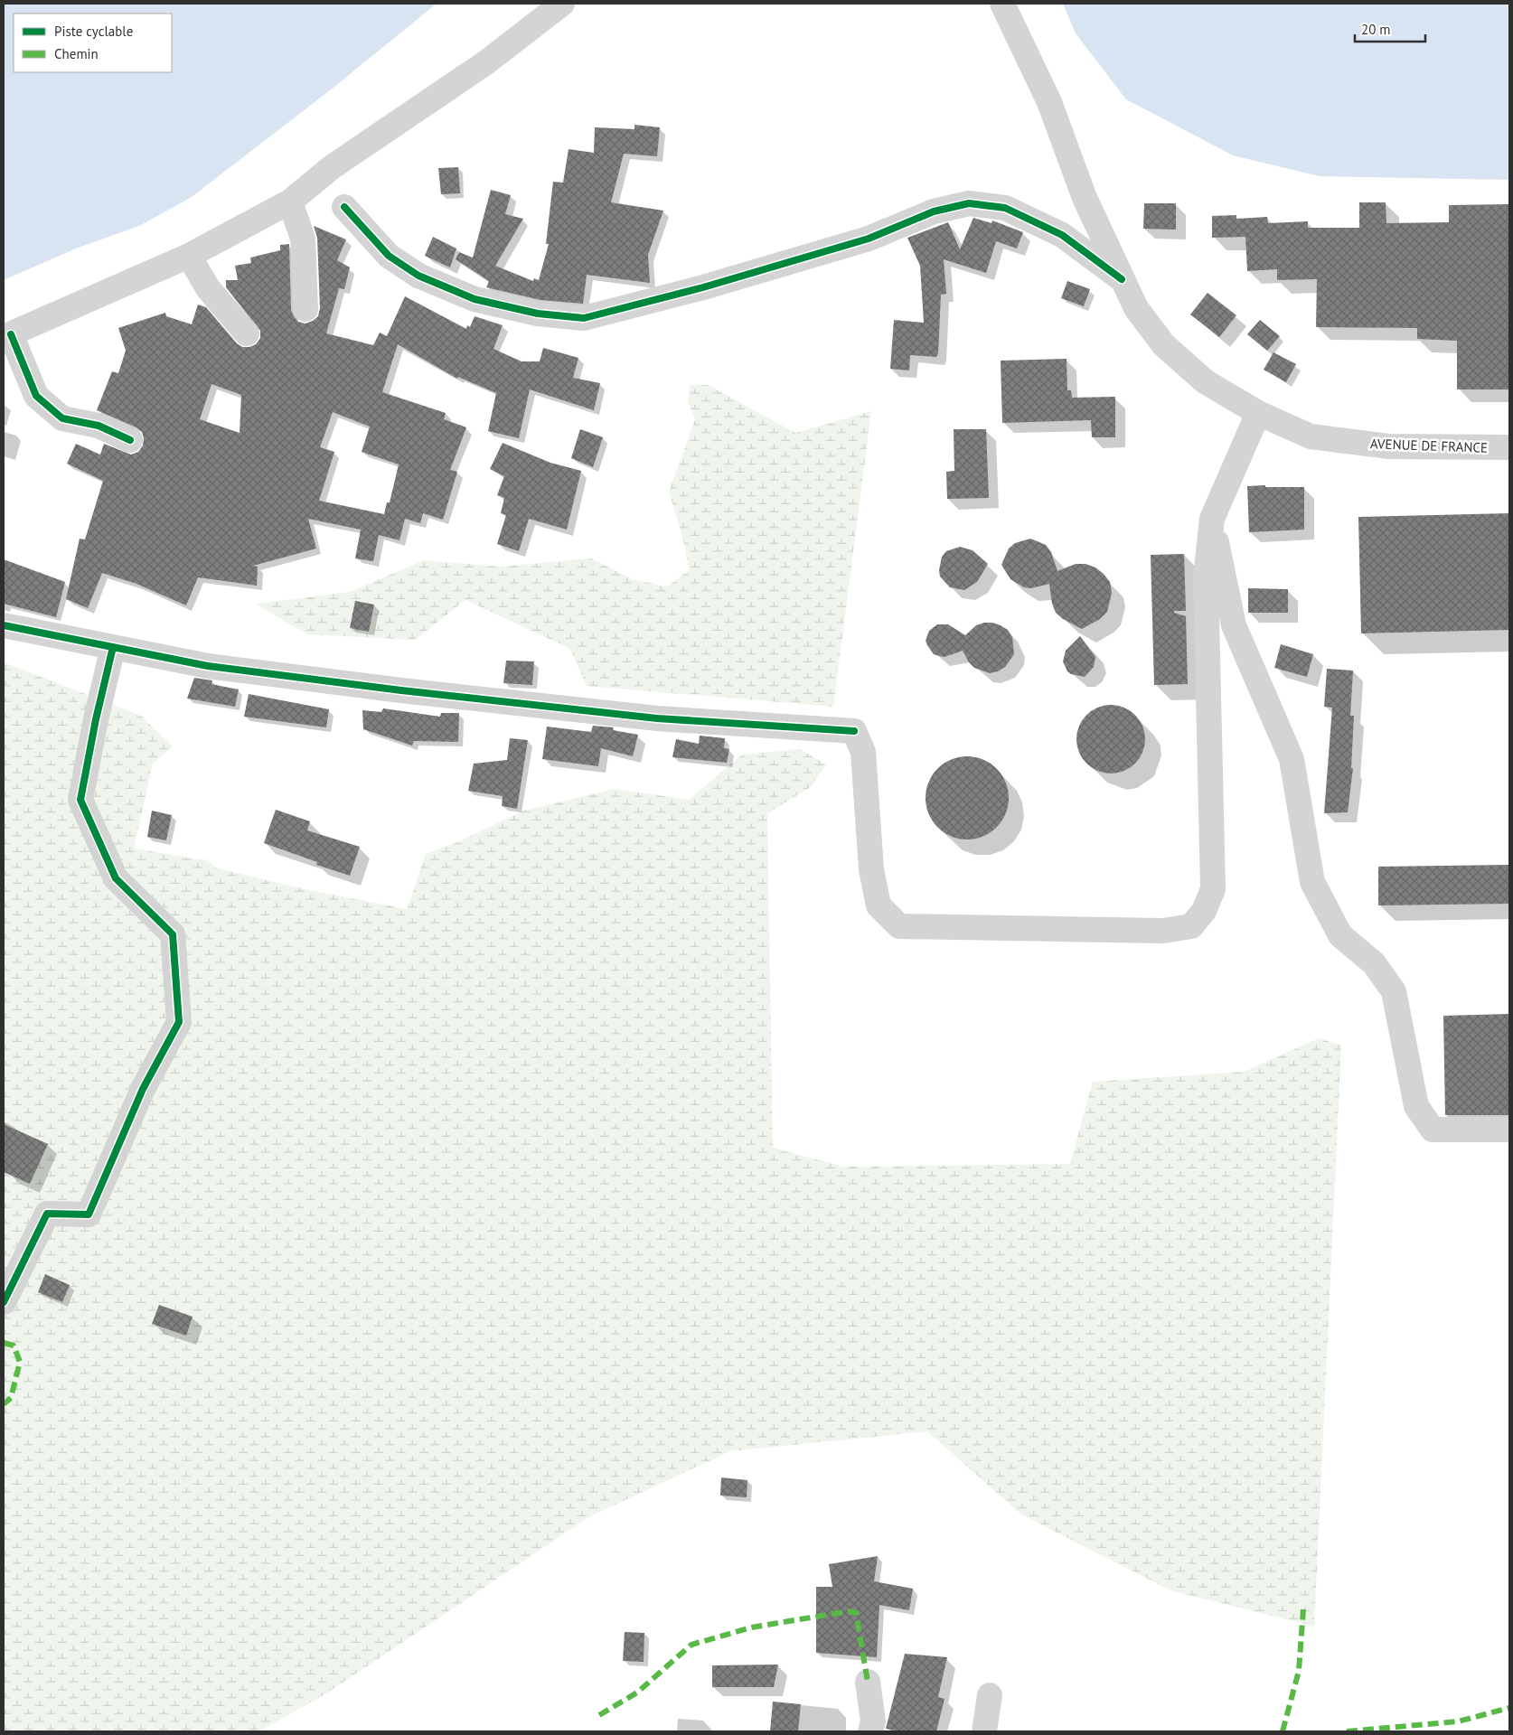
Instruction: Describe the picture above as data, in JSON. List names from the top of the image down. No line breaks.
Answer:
{"streets":{"street":["AVENUE DE FRANCE"]},"legend":["Piste cyclable","Chemin"],"scale_bar":"20 m"}
